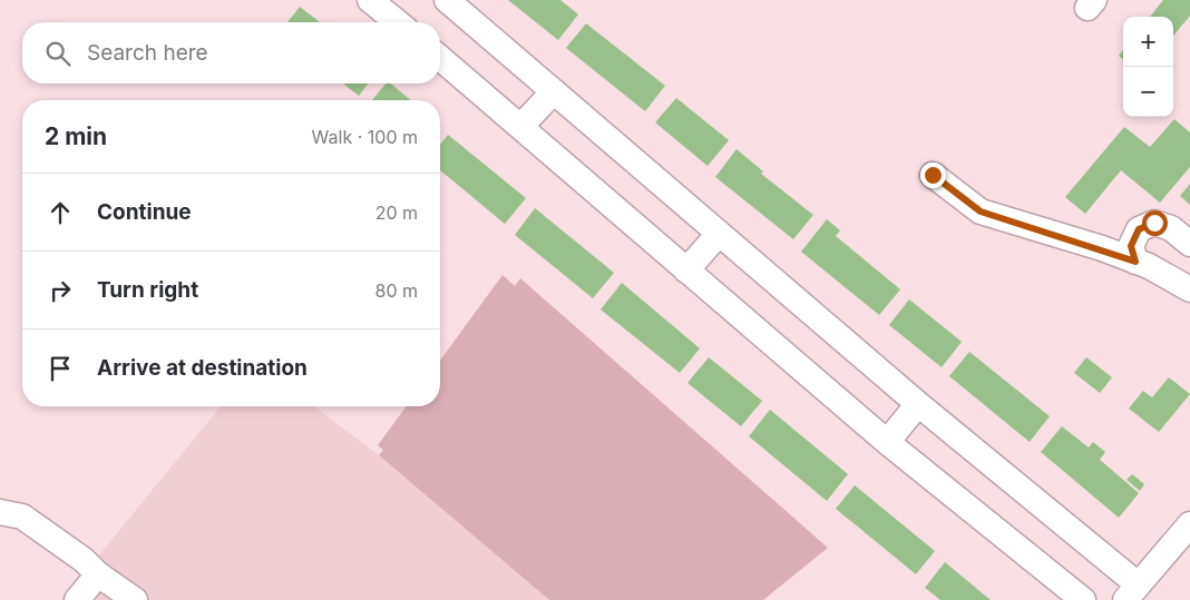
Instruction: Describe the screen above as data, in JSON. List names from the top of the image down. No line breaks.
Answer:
{"page":{"map_buttons":["+","−"],"search":"Search here","heading":["2 min","Walk · 100 m"],"list":[["Continue","20 m"],["Turn right","80 m"],"Arrive at destination"]}}
